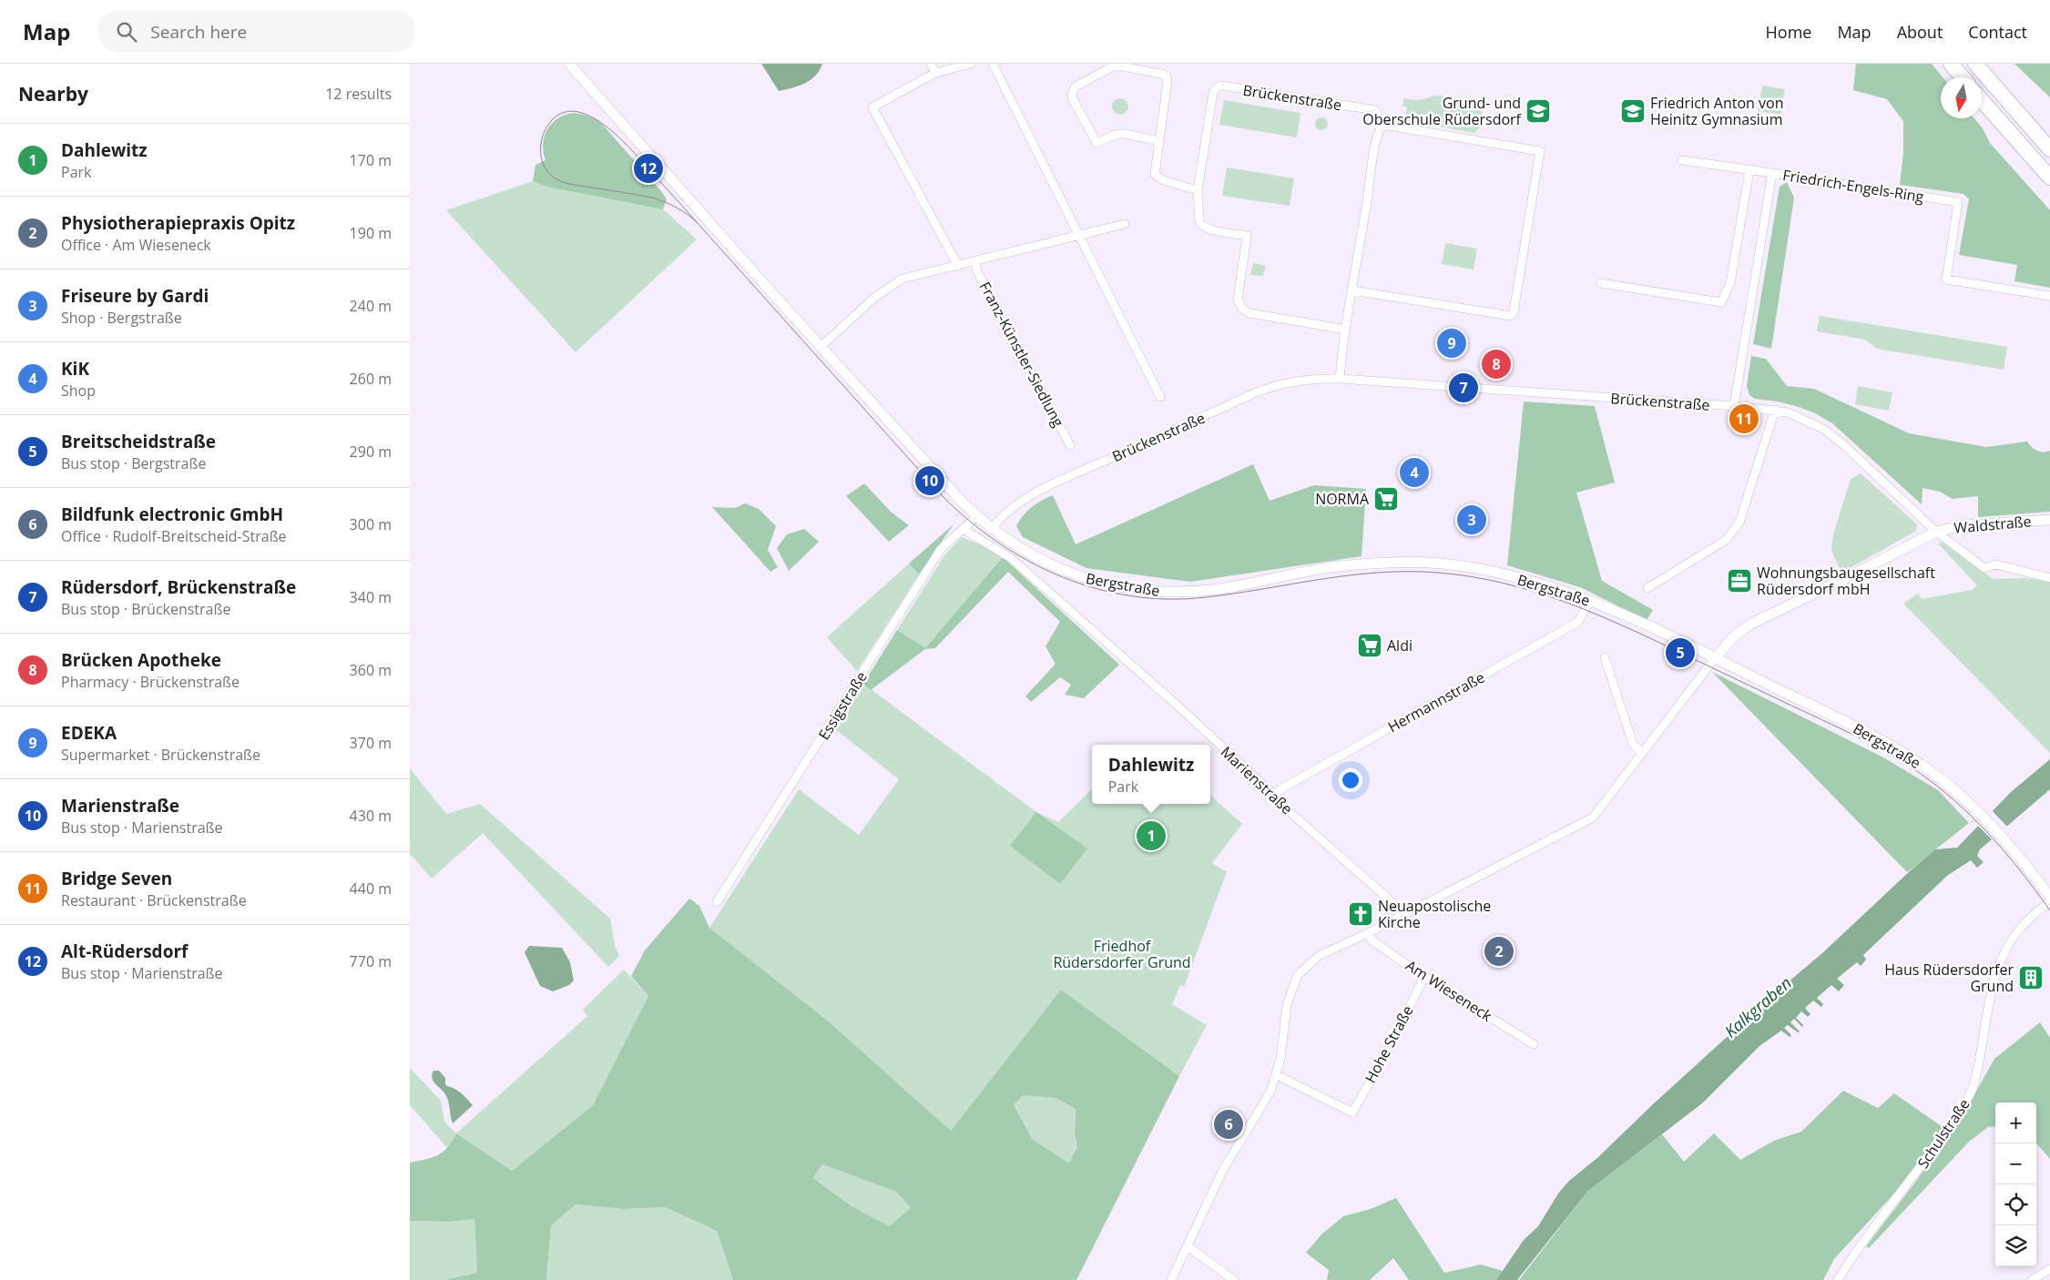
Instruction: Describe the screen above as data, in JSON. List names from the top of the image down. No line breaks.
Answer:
{"streets":{"street":["Brückenstraße","Friedrich-Engels-Ring","Franz-Künstler-Siedlung","Waldstraße","Bergstraße","Hermannstraße","Essigstraße","Marienstraße","Am Wieseneck","Hohe Straße","Schulstraße"]},"crossings":[["Brückenstraße","Friedrich-Engels-Ring"],["Brückenstraße","Waldstraße"],["Brückenstraße","Bergstraße"],["Waldstraße","Bergstraße"],["Bergstraße","Hermannstraße"],["Hermannstraße","Marienstraße"],["Essigstraße","Marienstraße"],["Am Wieseneck","Hohe Straße"]],"water":["Kalkgraben"],"parks":["Friedhof Rüdersdorfer Grund"],"places":{"school or university":["Grund- und Oberschule Rüdersdorf","Friedrich Anton von Heinitz Gymnasium"],"supermarket":["NORMA","Aldi"],"office":["Wohnungsbaugesellschaft Rüdersdorf mbH"],"church":["Neuapostolische Kirche"],"building":["Haus Rüdersdorfer Grund"]},"north":"bottom","page":{"header":"Map","search":"Search here","nav":["Home","Map","About","Contact"],"heading":["Nearby","12 results"],"list":[{"mark":"1","name":"Dahlewitz","note":"Park","value":"170 m"},{"mark":"2","name":"Physiotherapiepraxis Opitz","note":"Office · Am Wieseneck","value":"190 m"},{"mark":"3","name":"Friseure by Gardi","note":"Shop · Bergstraße","value":"240 m"},{"mark":"4","name":"KiK","note":"Shop","value":"260 m"},{"mark":"5","name":"Breitscheidstraße","note":"Bus stop · Bergstraße","value":"290 m"},{"mark":"6","name":"Bildfunk electronic GmbH","note":"Office · Rudolf-Breitscheid-Straße","value":"300 m"},{"mark":"7","name":"Rüdersdorf, Brückenstraße","note":"Bus stop · Brückenstraße","value":"340 m"},{"mark":"8","name":"Brücken Apotheke","note":"Pharmacy · Brückenstraße","value":"360 m"},{"mark":"9","name":"EDEKA","note":"Supermarket · Brückenstraße","value":"370 m"},{"mark":"10","name":"Marienstraße","note":"Bus stop · Marienstraße","value":"430 m"},{"mark":"11","name":"Bridge Seven","note":"Restaurant · Brückenstraße","value":"440 m"},{"mark":"12","name":"Alt-Rüdersdorf","note":"Bus stop · Marienstraße","value":"770 m"}],"pins":["12","9","8","7","11","4","10","3","5","1","2","6"],"popup":["Dahlewitz","Park"],"map_buttons":["+","−"]}}
